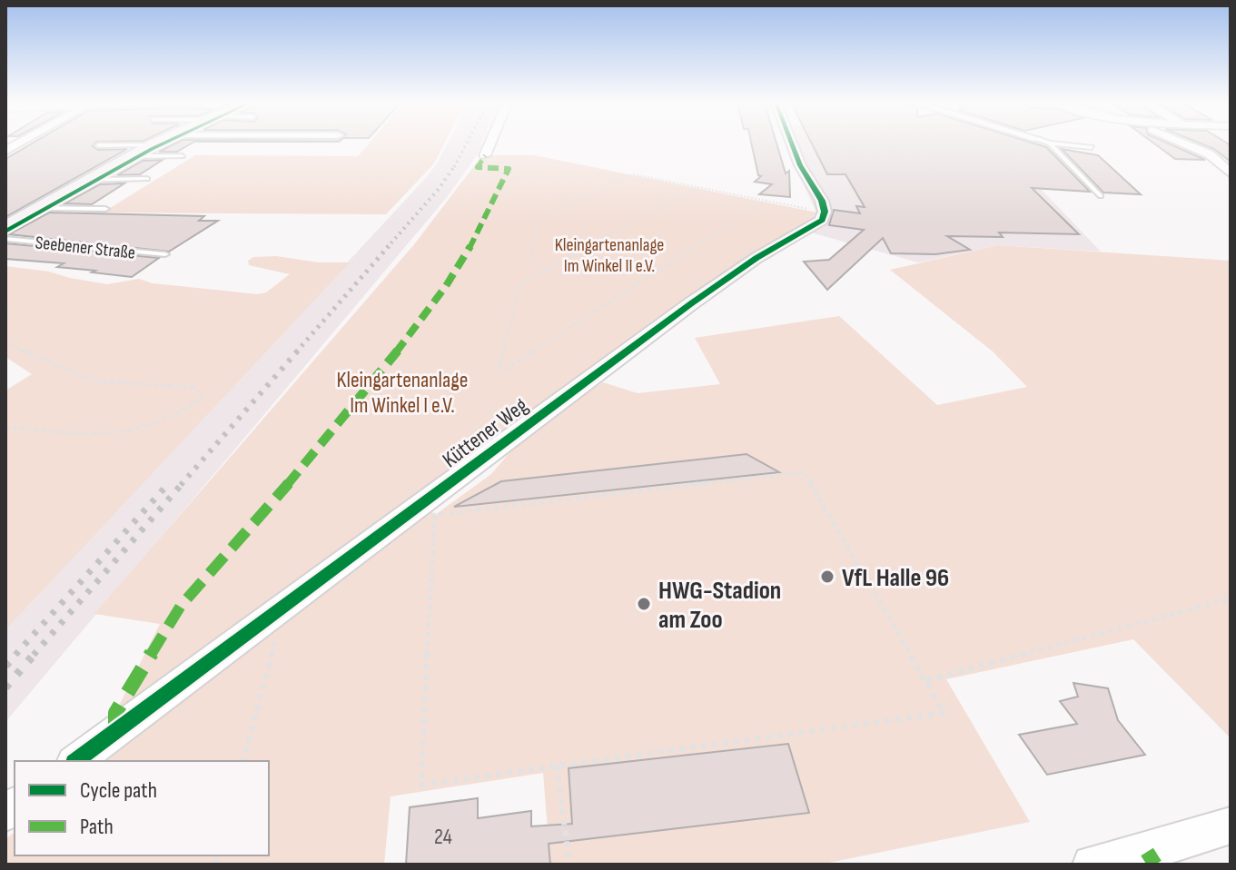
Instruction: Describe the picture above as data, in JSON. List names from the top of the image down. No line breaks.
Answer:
{"streets":{"street":["Seebener Straße","Küttener Weg"]},"parks":["Kleingartenanlage Im Winkel II e.V.","Kleingartenanlage Im Winkel I e.V."],"places":["VfL Halle 96","HWG-Stadion am Zoo"],"house_numbers":["24"],"legend":["Cycle path","Path"]}
